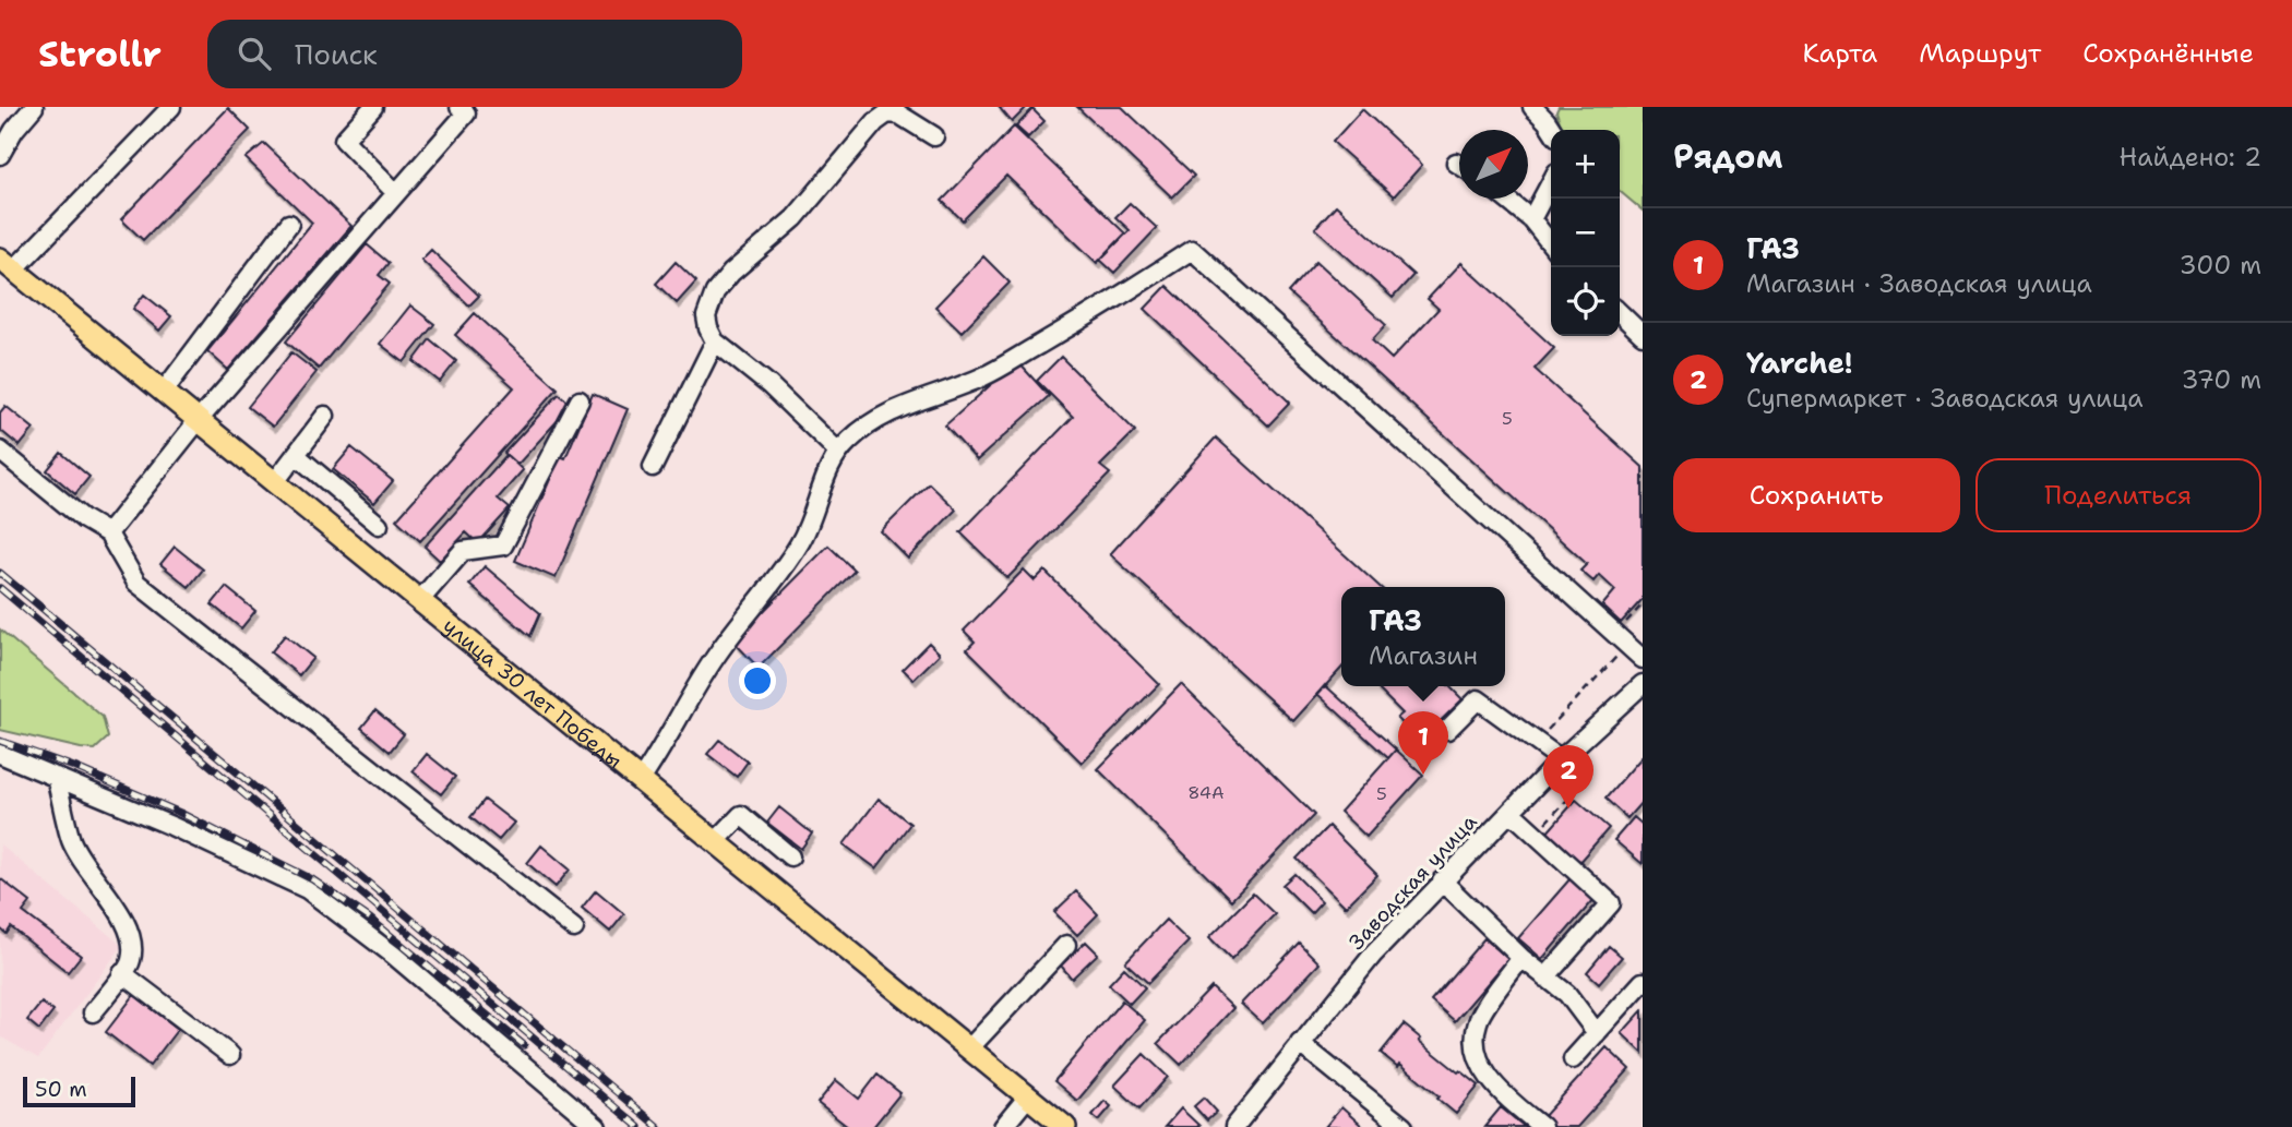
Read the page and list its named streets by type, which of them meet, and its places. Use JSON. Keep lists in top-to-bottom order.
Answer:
{
  "streets": {
    "main road": ["улица 30 лет Победы"],
    "street": ["Заводская улица"]
  },
  "house_numbers": ["5", "84А", "5"],
  "scale_bar": "50 m",
  "north": "top right",
  "page": {
    "header": "Strollr",
    "search": "Поиск",
    "nav": ["Карта", "Маршрут", "Сохранённые"],
    "heading": ["Рядом", "Найдено: 2"],
    "map_buttons": ["+", "−"],
    "list": [
      {
        "mark": "1",
        "name": "ГАЗ",
        "note": "Магазин · Заводская улица",
        "value": "300 m"
      },
      {
        "mark": "2",
        "name": "Yarche!",
        "note": "Супермаркет · Заводская улица",
        "value": "370 m"
      }
    ],
    "buttons": ["Сохранить", "Поделиться"],
    "popup": ["ГАЗ", "Магазин"],
    "pins": ["1", "2"],
    "scale": "50 m"
  }
}
